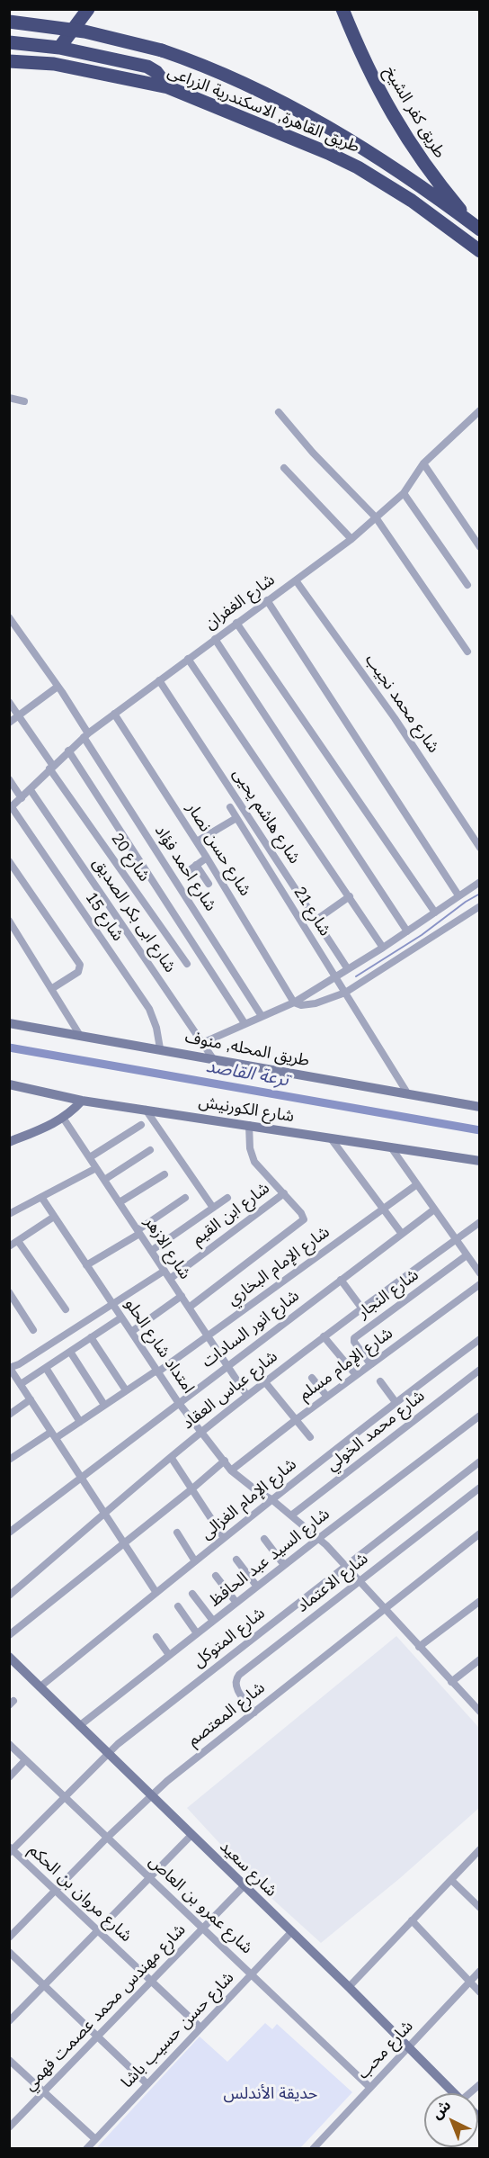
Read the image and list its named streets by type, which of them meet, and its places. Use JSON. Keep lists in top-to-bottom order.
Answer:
{
  "streets": {
    "highway": ["طريق القاهرة, الاسكندرية الزراعى", "طريق كفر الشيخ"],
    "main road": ["طريق المحله, منوف", "شارع الكورنيش", "شارع سعيد"],
    "street": [
      "شارع الغفران",
      "شارع محمد نجيب",
      "شارع هاشم يحيى",
      "شارع حسن نصار",
      "شارع 20",
      "شارع احمد فؤاد",
      "شارع 21",
      "شارع ابى بكر الصديق",
      "شارع 15",
      "شارع ابن القيم",
      "شارع الازهر",
      "شارع الإمام البخاري",
      "شارع النجار",
      "شارع انور السادات",
      "امتداد شارع الحلو",
      "شارع الإمام مسلم",
      "شارع عباس العقاد",
      "شارع محمد الخولي",
      "شارع الإمام الغزالى",
      "شارع السيد عبد الحافظ",
      "شارع الاعتماد",
      "شارع المتوكل",
      "شارع المعتصم",
      "شارع مروان بن الحكم",
      "شارع عمرو بن العاص",
      "شارع مهندس محمد عصمت فهمي",
      "شارع حسن حسيب باشا",
      "شارع محب"
    ]
  },
  "crossings": [
    ["طريق القاهرة, الاسكندرية الزراعى", "طريق كفر الشيخ"],
    ["شارع الغفران", "شارع محمد نجيب"],
    ["شارع الغفران", "شارع هاشم يحيى"],
    ["شارع الغفران", "شارع حسن نصار"],
    ["شارع الغفران", "شارع 20"],
    ["شارع الغفران", "شارع احمد فؤاد"],
    ["شارع الغفران", "شارع ابى بكر الصديق"],
    ["شارع الغفران", "شارع 15"],
    ["شارع 21", "طريق المحله, منوف"],
    ["شارع ابى بكر الصديق", "طريق المحله, منوف"],
    ["شارع 15", "طريق المحله, منوف"],
    ["شارع ابن القيم", "شارع الازهر"],
    ["شارع الازهر", "شارع الإمام البخاري"],
    ["شارع الازهر", "شارع انور السادات"],
    ["شارع الازهر", "شارع عباس العقاد"],
    ["شارع الإمام البخاري", "امتداد شارع الحلو"],
    ["شارع النجار", "شارع الإمام مسلم"],
    ["شارع انور السادات", "امتداد شارع الحلو"],
    ["امتداد شارع الحلو", "شارع الإمام مسلم"],
    ["امتداد شارع الحلو", "شارع عباس العقاد"],
    ["امتداد شارع الحلو", "شارع محمد الخولي"],
    ["امتداد شارع الحلو", "شارع الإمام الغزالى"],
    ["امتداد شارع الحلو", "شارع السيد عبد الحافظ"],
    ["امتداد شارع الحلو", "شارع الاعتماد"],
    ["امتداد شارع الحلو", "شارع المتوكل"],
    ["امتداد شارع الحلو", "شارع المعتصم"],
    ["شارع الإمام الغزالى", "شارع سعيد"],
    ["شارع السيد عبد الحافظ", "شارع سعيد"],
    ["شارع الاعتماد", "شارع المعتصم"],
    ["شارع المتوكل", "شارع سعيد"],
    ["شارع المتوكل", "شارع مروان بن الحكم"],
    ["شارع المتوكل", "شارع عمرو بن العاص"],
    ["شارع المعتصم", "شارع سعيد"],
    ["شارع المعتصم", "شارع مروان بن الحكم"],
    ["شارع المعتصم", "شارع عمرو بن العاص"],
    ["شارع سعيد", "شارع مهندس محمد عصمت فهمي"],
    ["شارع سعيد", "شارع حسن حسيب باشا"],
    ["شارع سعيد", "شارع محب"],
    ["شارع مروان بن الحكم", "شارع مهندس محمد عصمت فهمي"],
    ["شارع مروان بن الحكم", "شارع حسن حسيب باشا"],
    ["شارع عمرو بن العاص", "شارع مهندس محمد عصمت فهمي"],
    ["شارع عمرو بن العاص", "شارع حسن حسيب باشا"],
    ["شارع عمرو بن العاص", "شارع محب"]
  ],
  "water": ["ترعة القاصد"],
  "parks": ["حديقة الأندلس"],
  "north": "top left"
}
